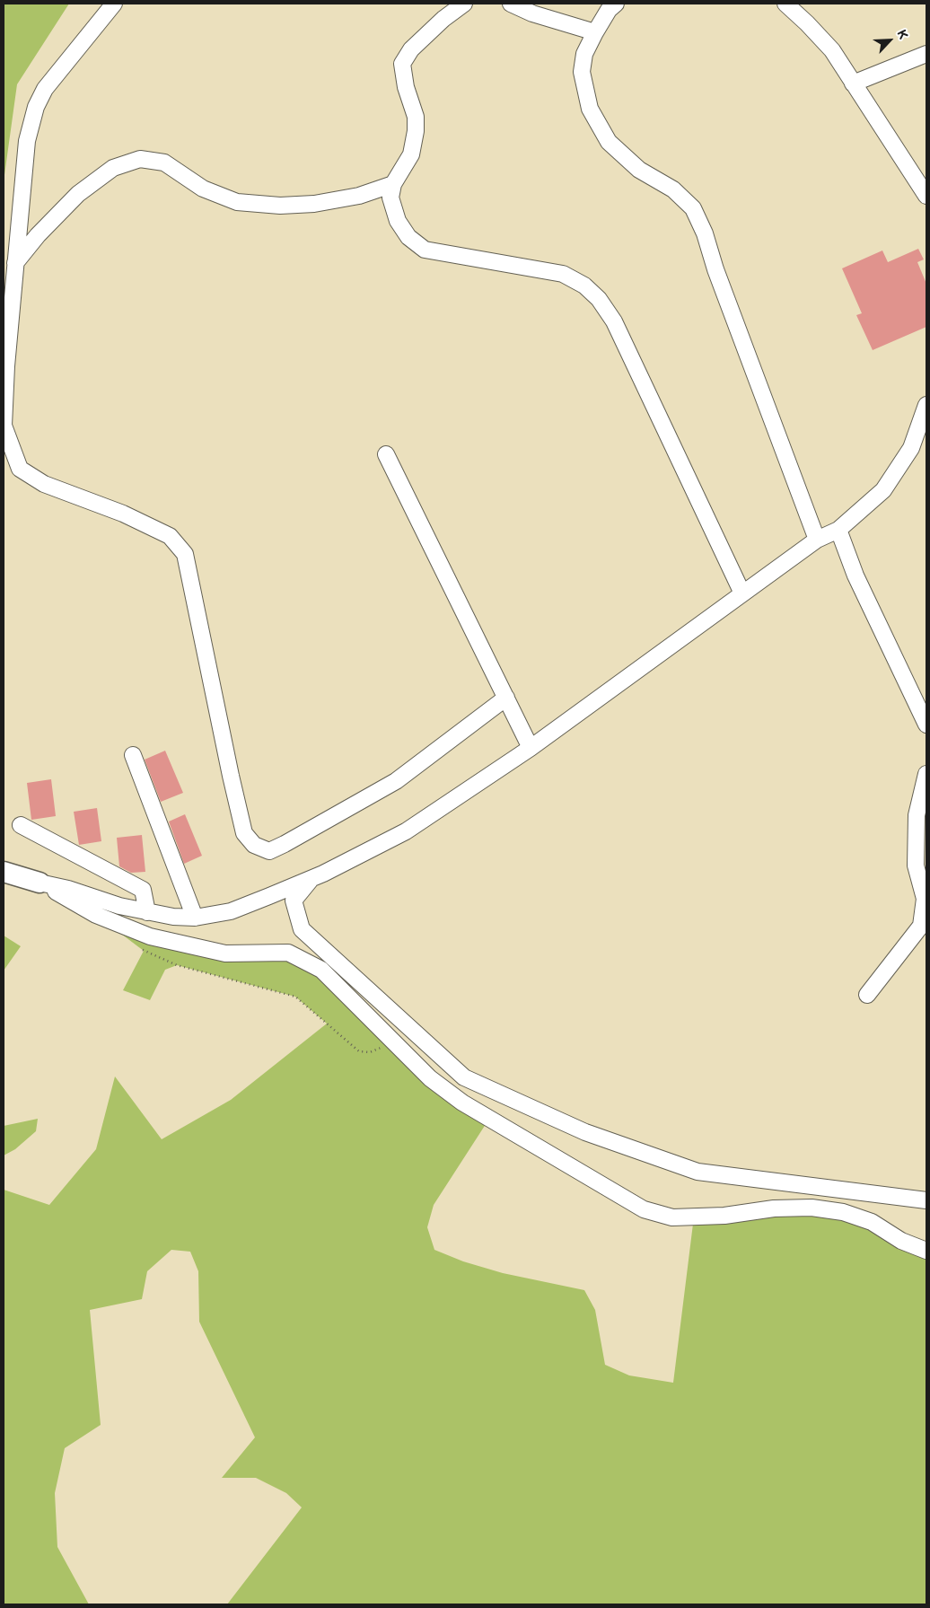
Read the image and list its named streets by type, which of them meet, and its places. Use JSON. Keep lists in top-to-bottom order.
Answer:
{
  "north": "top right"
}
